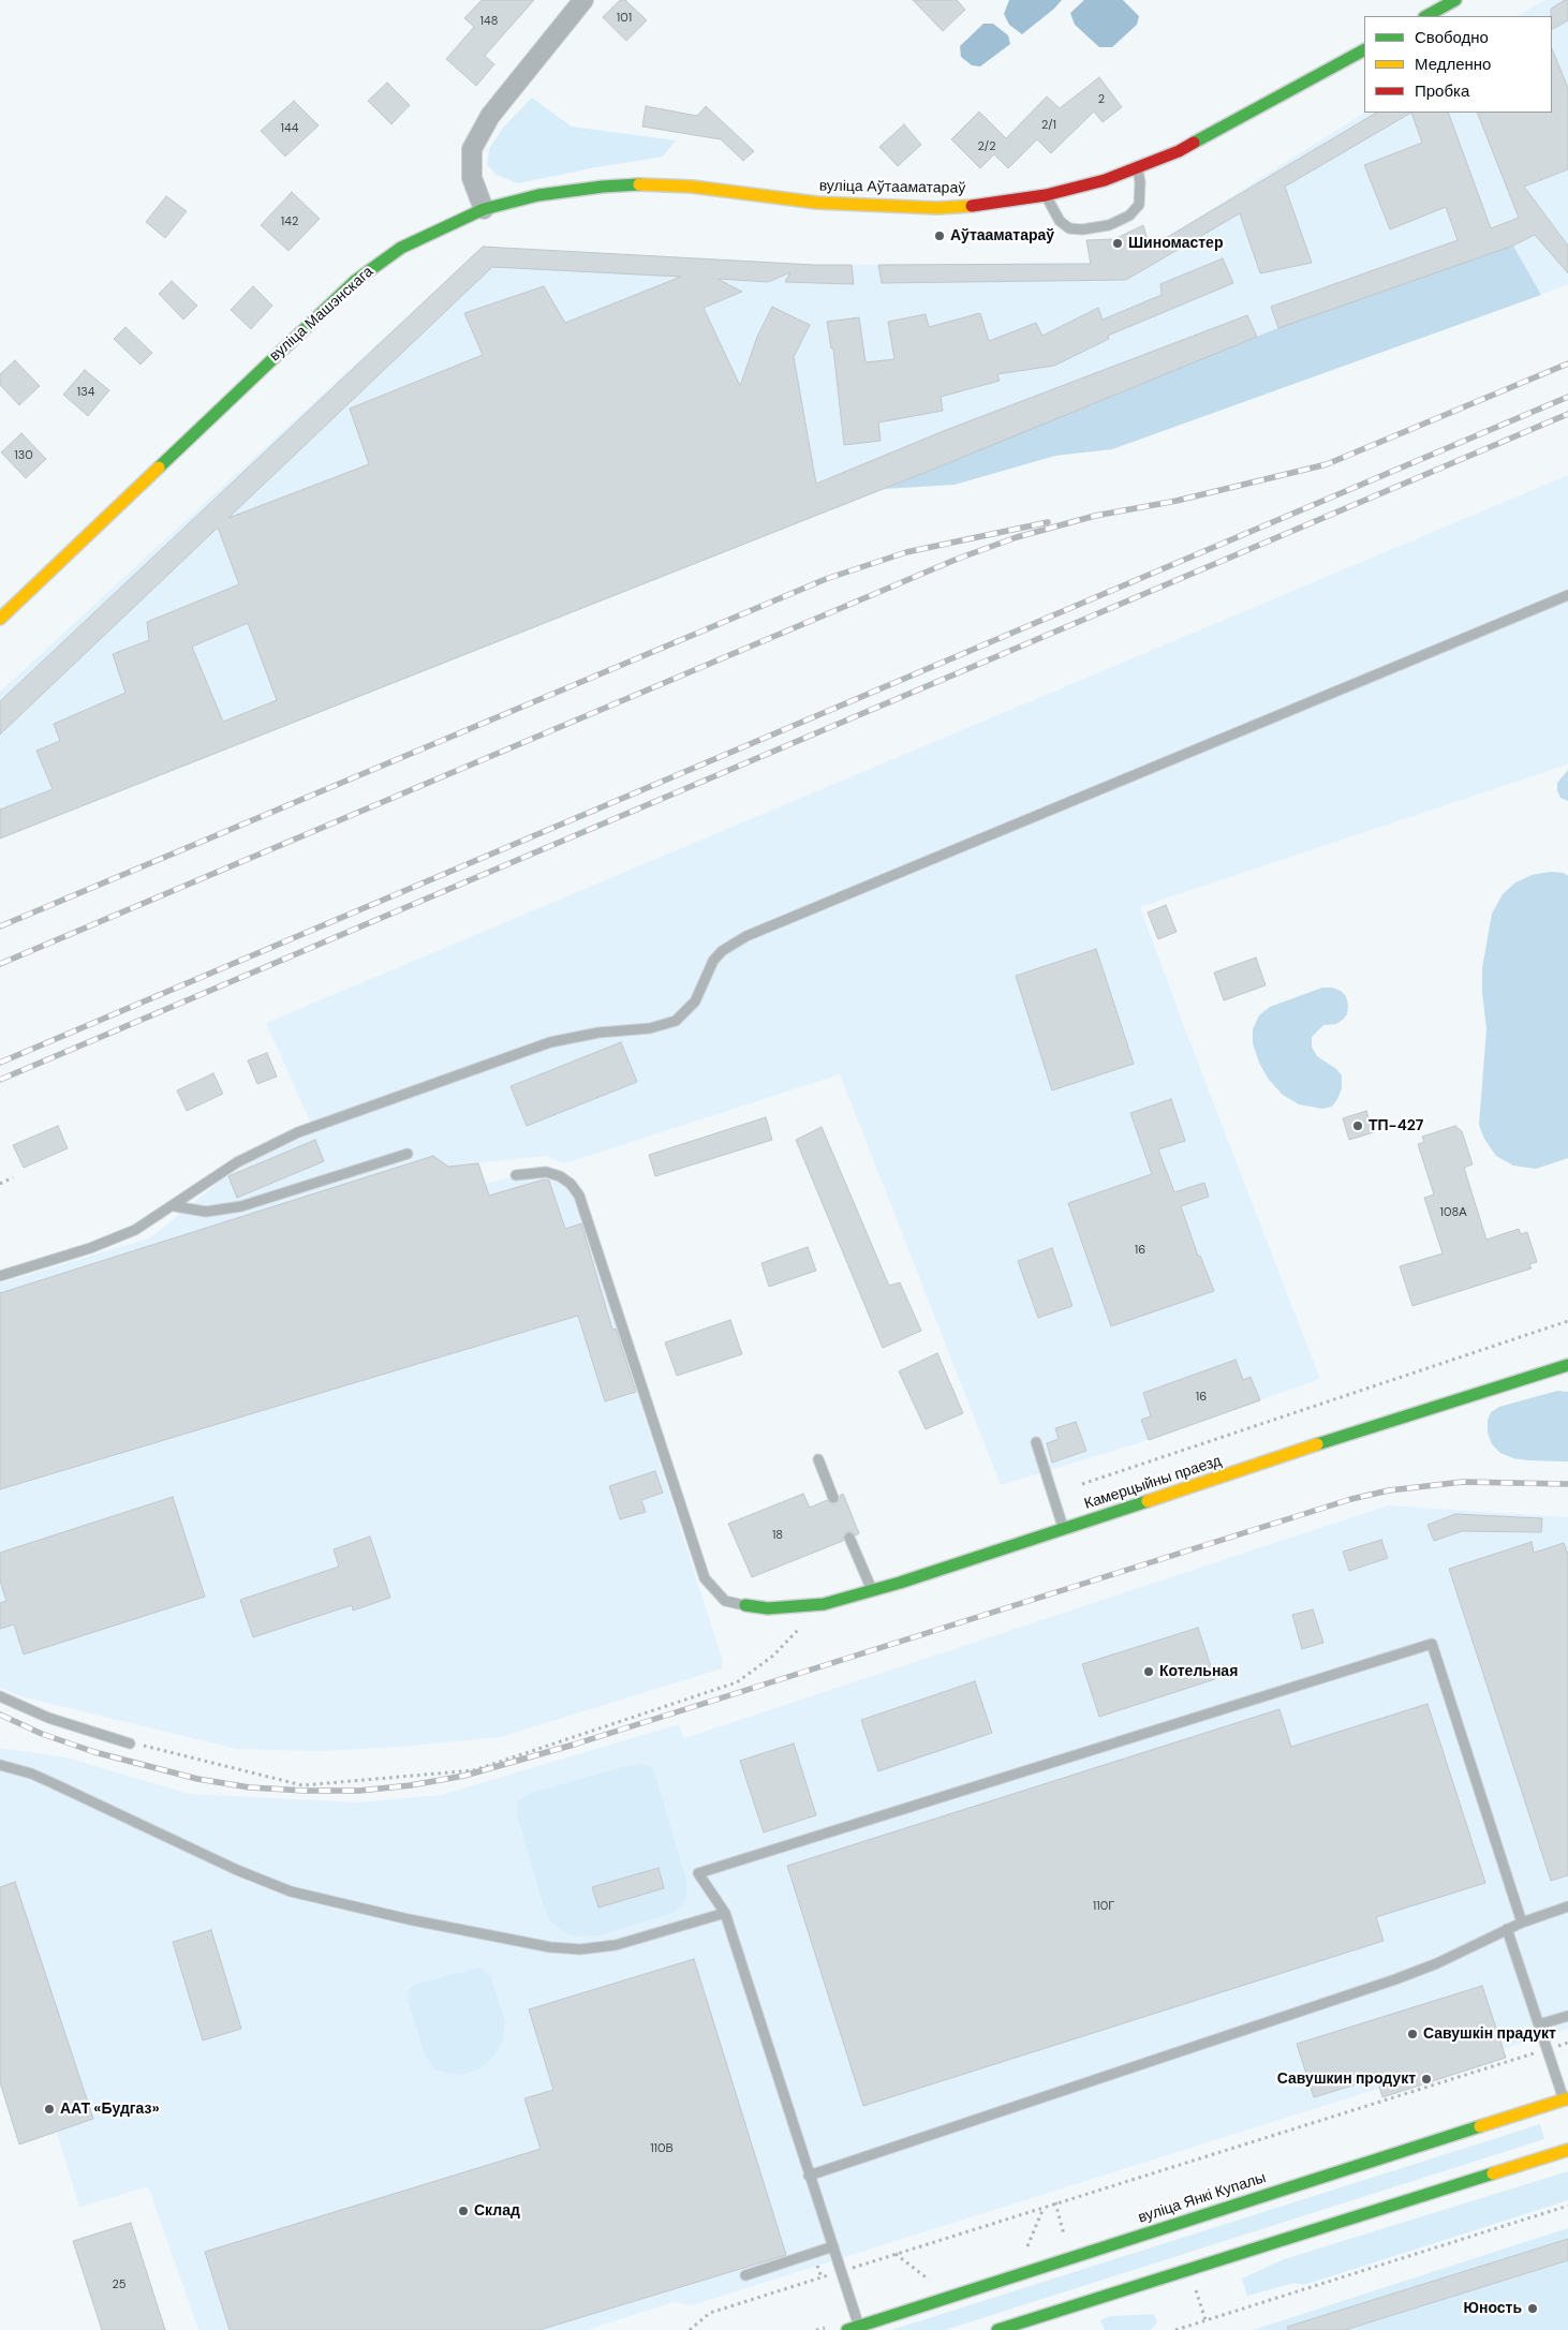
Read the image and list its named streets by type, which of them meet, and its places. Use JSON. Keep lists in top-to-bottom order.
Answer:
{
  "streets": {
    "main road": [
      "вуліца Аўтааматараў",
      "вуліца Машэнскага",
      "Камерцыйны праезд",
      "вуліца Янкі Купалы"
    ]
  },
  "crossings": [
    ["вуліца Аўтааматараў", "вуліца Машэнскага"]
  ],
  "places": [
    "Аўтааматараў",
    "Шиномастер",
    "ТП-427",
    "Котельная",
    "Савушкін прадукт",
    "Савушкин продукт",
    "ААТ «Будгаз»",
    "Склад",
    "Юность"
  ],
  "house_numbers": [
    "101",
    "148",
    "2",
    "2/1",
    "144",
    "2/2",
    "142",
    "134",
    "130",
    "108А",
    "16",
    "16",
    "18",
    "110Г",
    "110В",
    "25"
  ],
  "legend": ["Свободно", "Медленно", "Пробка"]
}
